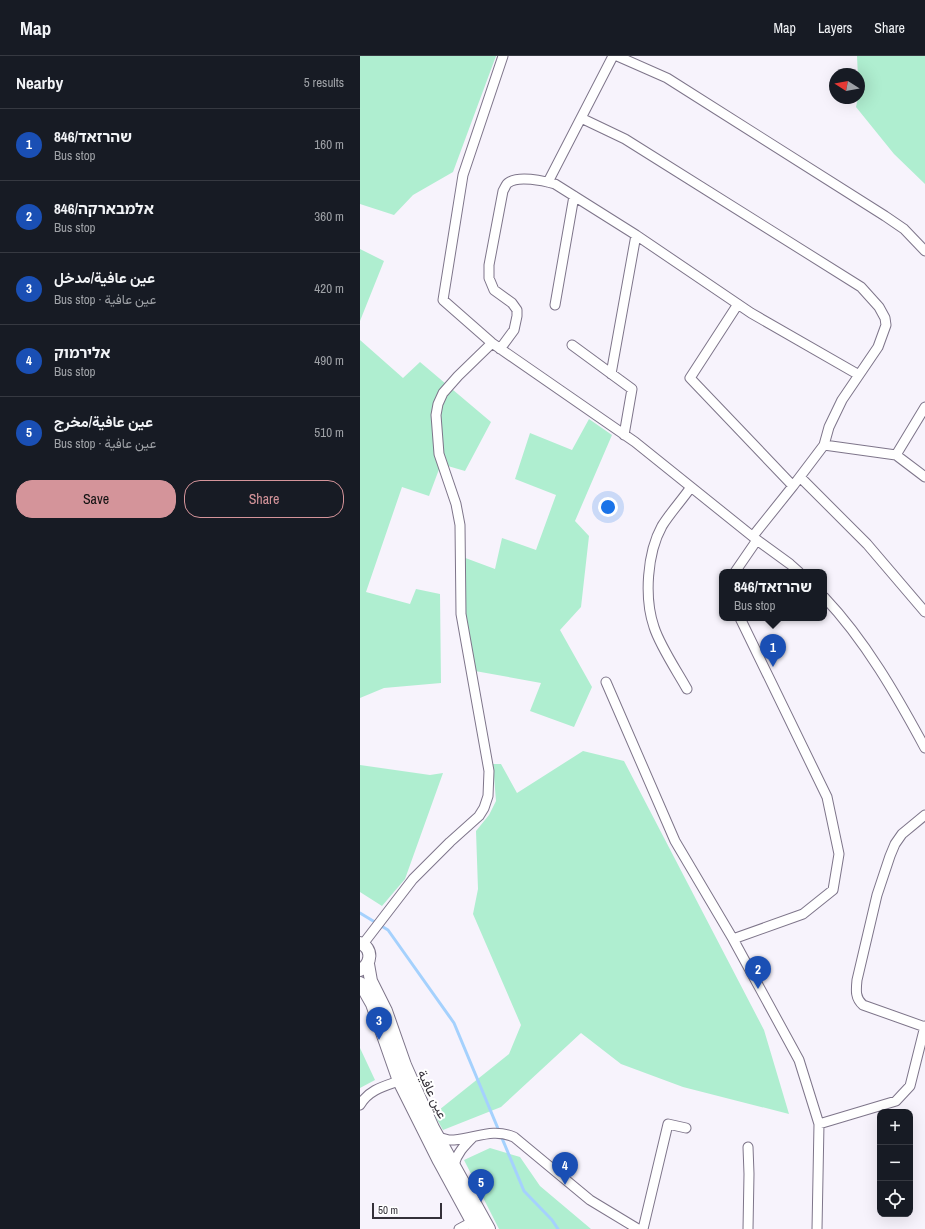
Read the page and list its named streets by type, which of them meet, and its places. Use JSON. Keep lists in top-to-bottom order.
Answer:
{
  "streets": {
    "main road": ["عين عافية"]
  },
  "scale_bar": "50 m",
  "north": "left",
  "page": {
    "header": "Map",
    "nav": ["Map", "Layers", "Share"],
    "heading": ["Nearby", "5 results"],
    "list": [
      {
        "mark": "1",
        "name": "846/שהרזאד",
        "note": "Bus stop",
        "value": "160 m"
      },
      {
        "mark": "2",
        "name": "אלמבארקה/846",
        "note": "Bus stop",
        "value": "360 m"
      },
      {
        "mark": "3",
        "name": "عين عافية/مدخل",
        "note": "Bus stop · عين عافية",
        "value": "420 m"
      },
      {
        "mark": "4",
        "name": "אלירמוק",
        "note": "Bus stop",
        "value": "490 m"
      },
      {
        "mark": "5",
        "name": "عين عافية/مخرج",
        "note": "Bus stop · عين عافية",
        "value": "510 m"
      }
    ],
    "buttons": ["Save", "Share"],
    "popup": ["846/שהרזאד", "Bus stop"],
    "pins": [
      "1",
      "2",
      "3",
      "4",
      "5"
    ],
    "map_buttons": ["+", "−"],
    "scale": "50 m"
  }
}
